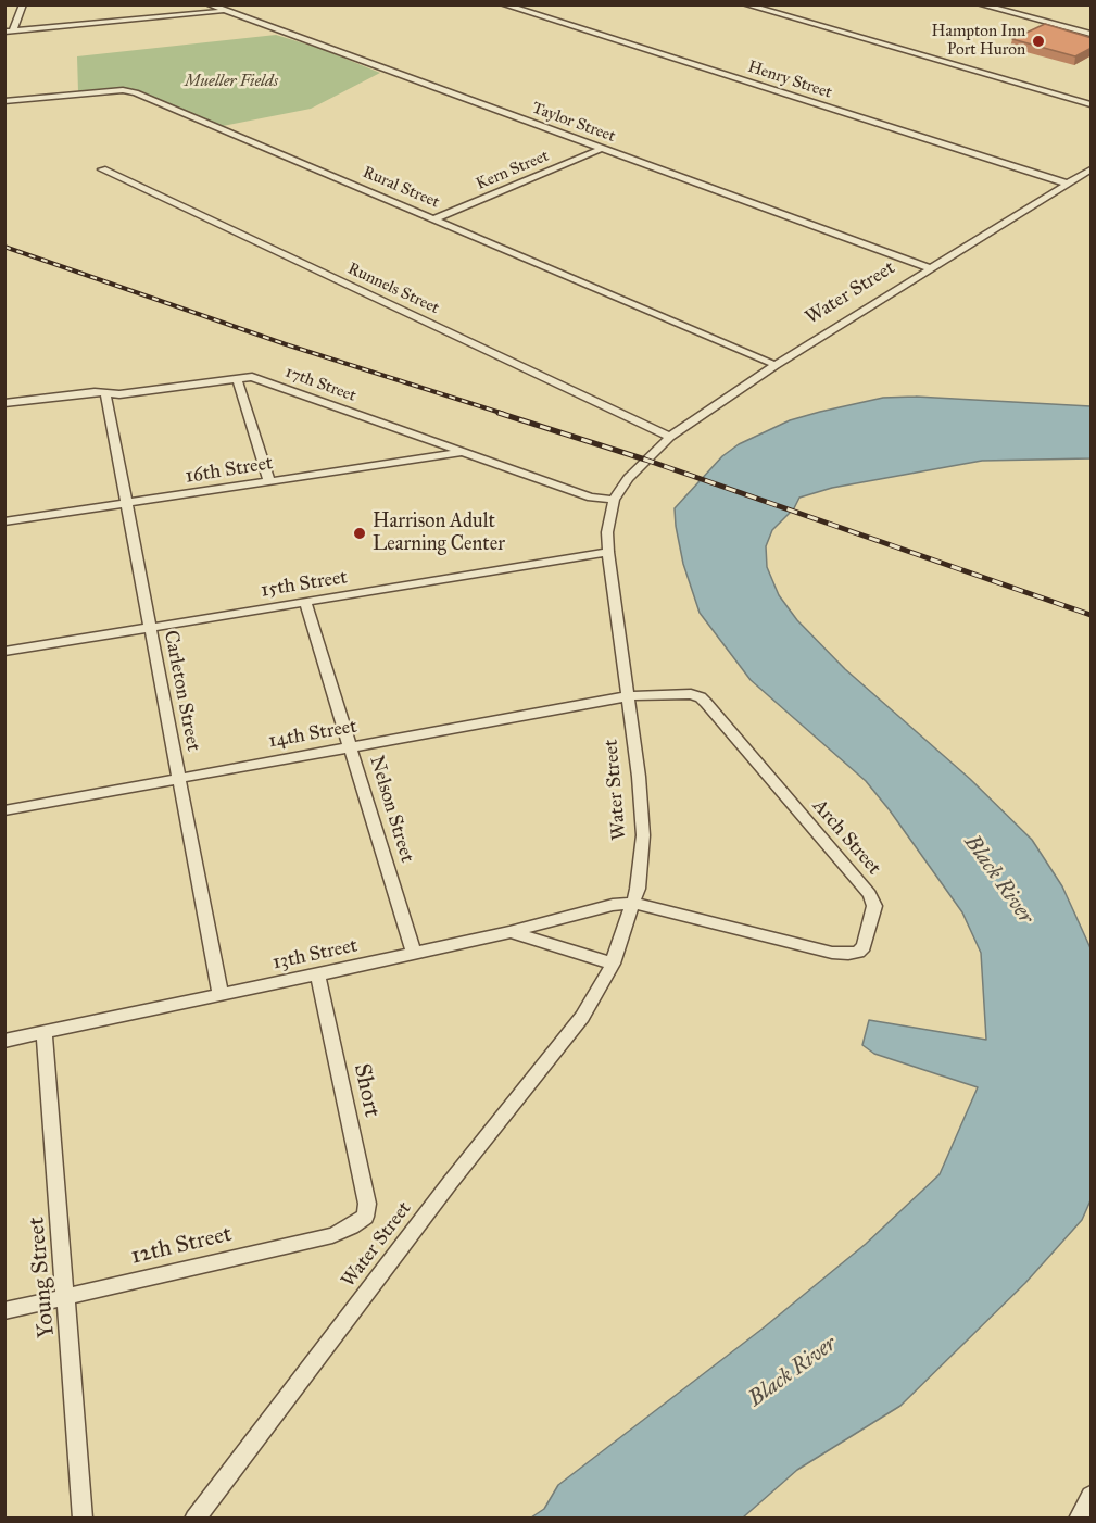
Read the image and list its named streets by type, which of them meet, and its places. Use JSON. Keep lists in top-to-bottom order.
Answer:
{
  "streets": {
    "street": [
      "Henry Street",
      "Taylor Street",
      "Kern Street",
      "Rural Street",
      "Runnels Street",
      "Water Street",
      "17th Street",
      "16th Street",
      "15th Street",
      "Carleton Street",
      "14th Street",
      "Nelson Street",
      "Arch Street",
      "13th Street",
      "Short",
      "12th Street",
      "Young Street"
    ]
  },
  "crossings": [
    ["Henry Street", "Water Street"],
    ["Taylor Street", "Kern Street"],
    ["Taylor Street", "Water Street"],
    ["Kern Street", "Rural Street"],
    ["Rural Street", "Water Street"],
    ["Runnels Street", "Water Street"],
    ["Water Street", "17th Street"],
    ["Water Street", "15th Street"],
    ["Water Street", "14th Street"],
    ["Water Street", "Arch Street"],
    ["Water Street", "13th Street"],
    ["17th Street", "16th Street"],
    ["17th Street", "Carleton Street"],
    ["16th Street", "Carleton Street"],
    ["15th Street", "Carleton Street"],
    ["15th Street", "Nelson Street"],
    ["Carleton Street", "14th Street"],
    ["Carleton Street", "13th Street"],
    ["14th Street", "Nelson Street"],
    ["14th Street", "Arch Street"],
    ["Nelson Street", "13th Street"],
    ["Arch Street", "13th Street"],
    ["13th Street", "Short"],
    ["13th Street", "Young Street"],
    ["Short", "12th Street"],
    ["12th Street", "Young Street"]
  ],
  "water": ["Black River"],
  "parks": ["Mueller Fields"],
  "places": ["Hampton Inn Port Huron", "Harrison Adult Learning Center"]
}
